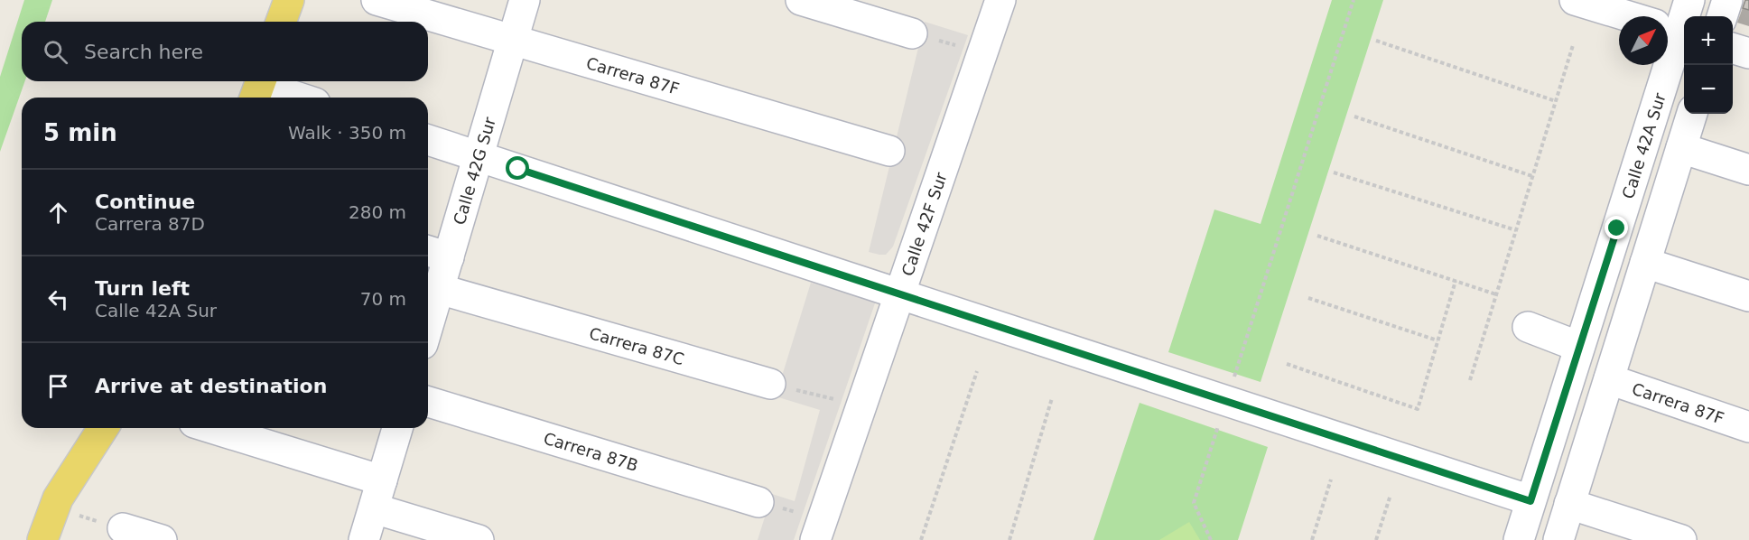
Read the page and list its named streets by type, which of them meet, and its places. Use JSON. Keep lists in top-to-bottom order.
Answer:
{
  "streets": {
    "street": [
      "Carrera 87F",
      "Calle 42A Sur",
      "Calle 42G Sur",
      "Calle 42F Sur",
      "Carrera 87C",
      "Carrera 87B"
    ]
  },
  "crossings": [
    ["Carrera 87F", "Calle 42G Sur"],
    ["Calle 42G Sur", "Carrera 87C"]
  ],
  "north": "top right",
  "page": {
    "map_buttons": ["+", "−"],
    "search": "Search here",
    "heading": ["5 min", "Walk · 350 m"],
    "list": [
      ["Continue", "Carrera 87D", "280 m"],
      ["Turn left", "Calle 42A Sur", "70 m"],
      "Arrive at destination"
    ]
  }
}
